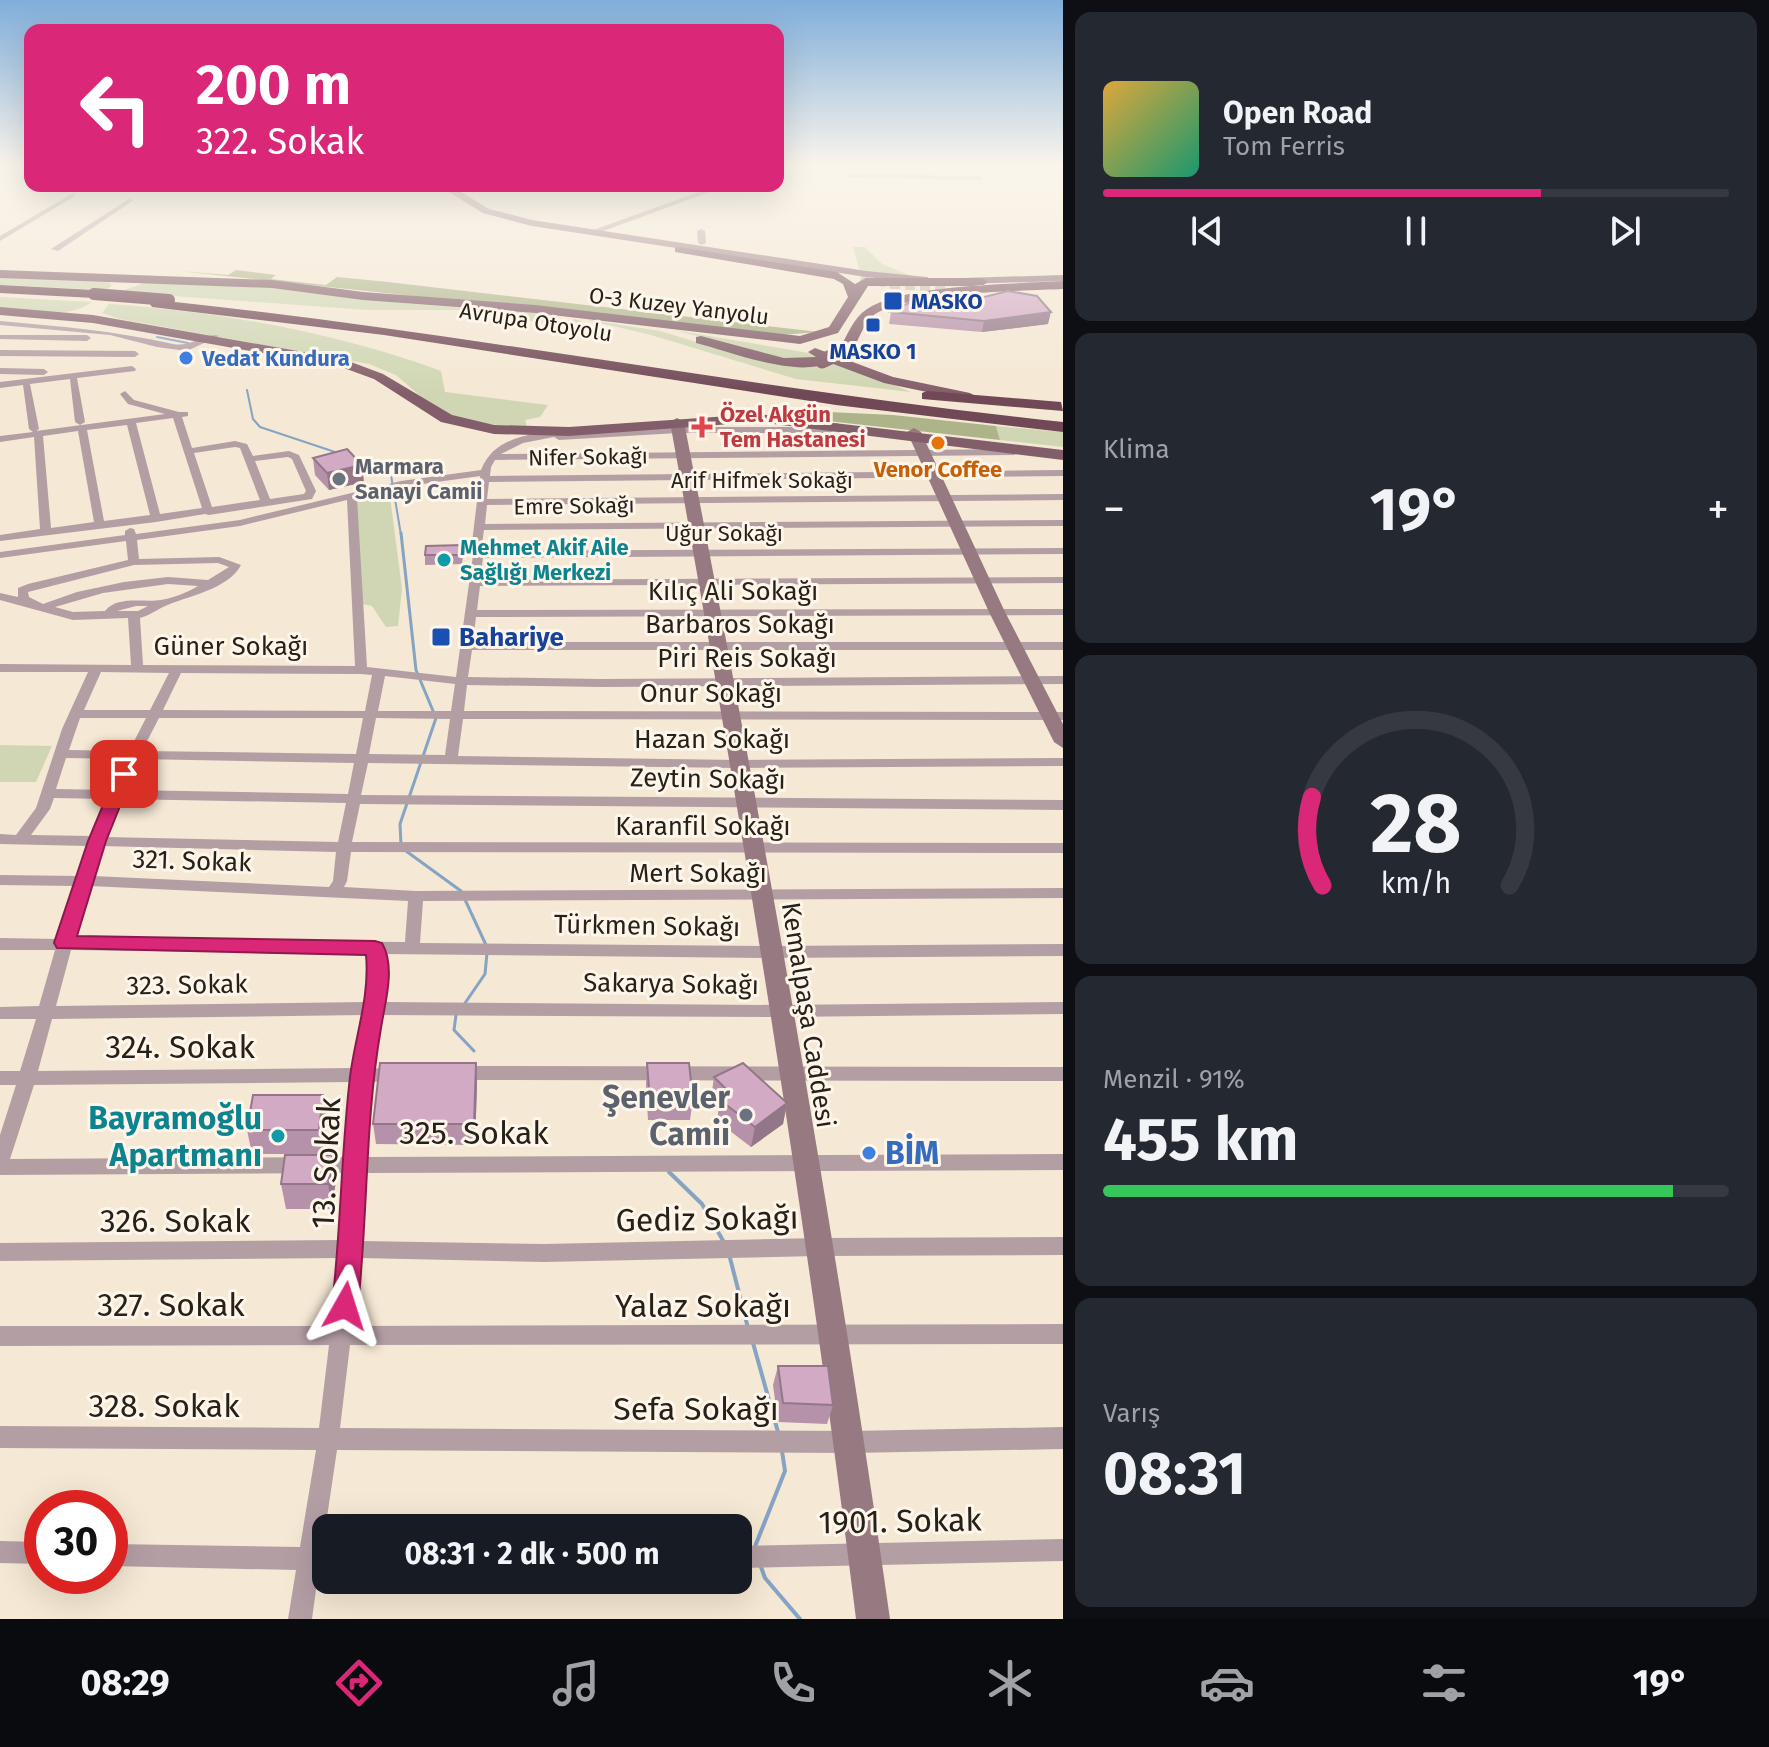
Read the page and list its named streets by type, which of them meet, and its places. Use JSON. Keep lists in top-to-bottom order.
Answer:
{
  "streets": {
    "highway": ["Avrupa Otoyolu"],
    "main road": ["O-3 Kuzey Yanyolu", "Kemalpaşa Caddesi"],
    "street": [
      "Nifer Sokağı",
      "Arif Hifmek Sokağı",
      "Emre Sokağı",
      "Uğur Sokağı",
      "Kılıç Ali Sokağı",
      "Barbaros Sokağı",
      "Güner Sokağı",
      "Piri Reis Sokağı",
      "Onur Sokağı",
      "Hazan Sokağı",
      "Zeytin Sokağı",
      "Karanfil Sokağı",
      "321. Sokak",
      "Mert Sokağı",
      "Türkmen Sokağı",
      "Sakarya Sokağı",
      "323. Sokak",
      "324. Sokak",
      "325. Sokak",
      "13. Sokak",
      "Gediz Sokağı",
      "326. Sokak",
      "327. Sokak",
      "Yalaz Sokağı",
      "328. Sokak",
      "Sefa Sokağı",
      "1901. Sokak"
    ]
  },
  "crossings": [
    ["Nifer Sokağı", "Kemalpaşa Caddesi"],
    ["Arif Hifmek Sokağı", "Kemalpaşa Caddesi"],
    ["Emre Sokağı", "Kemalpaşa Caddesi"],
    ["Uğur Sokağı", "Kemalpaşa Caddesi"],
    ["Kılıç Ali Sokağı", "Kemalpaşa Caddesi"],
    ["Barbaros Sokağı", "Kemalpaşa Caddesi"],
    ["Güner Sokağı", "Piri Reis Sokağı"],
    ["Piri Reis Sokağı", "Kemalpaşa Caddesi"],
    ["Onur Sokağı", "Kemalpaşa Caddesi"],
    ["Hazan Sokağı", "Kemalpaşa Caddesi"],
    ["Zeytin Sokağı", "Kemalpaşa Caddesi"],
    ["Karanfil Sokağı", "Kemalpaşa Caddesi"],
    ["321. Sokak", "Mert Sokağı"],
    ["Mert Sokağı", "Kemalpaşa Caddesi"],
    ["Türkmen Sokağı", "Kemalpaşa Caddesi"],
    ["Türkmen Sokağı", "13. Sokak"],
    ["Sakarya Sokağı", "323. Sokak"],
    ["Sakarya Sokağı", "Kemalpaşa Caddesi"],
    ["Sakarya Sokağı", "13. Sokak"],
    ["323. Sokak", "13. Sokak"],
    ["Kemalpaşa Caddesi", "324. Sokak"],
    ["Kemalpaşa Caddesi", "325. Sokak"],
    ["Kemalpaşa Caddesi", "Gediz Sokağı"],
    ["Kemalpaşa Caddesi", "Yalaz Sokağı"],
    ["Kemalpaşa Caddesi", "Sefa Sokağı"],
    ["Kemalpaşa Caddesi", "1901. Sokak"],
    ["324. Sokak", "13. Sokak"],
    ["325. Sokak", "13. Sokak"],
    ["13. Sokak", "Gediz Sokağı"],
    ["13. Sokak", "326. Sokak"],
    ["13. Sokak", "327. Sokak"],
    ["13. Sokak", "Yalaz Sokağı"],
    ["13. Sokak", "328. Sokak"],
    ["13. Sokak", "Sefa Sokağı"],
    ["Gediz Sokağı", "326. Sokak"],
    ["327. Sokak", "Yalaz Sokağı"],
    ["328. Sokak", "Sefa Sokağı"]
  ],
  "places": {
    "transit": ["MASKO", "MASKO 1", "Bahariye"],
    "other": [
      "Vedat Kundura",
      "Venor Coffee",
      "Marmara Sanayi Camii",
      "Mehmet Akif Aile Sağlığı Merkezi",
      "Şenevler Camii",
      "Bayramoğlu Apartmanı",
      "BİM"
    ],
    "health": ["Özel Akgün Tem Hastanesi"]
  },
  "page": {
    "turn": ["200 m", "322. Sokak"],
    "song": ["Open Road", "Tom Ferris"],
    "tile": [
      "Klima",
      ["Menzil · 91%", "455 km"],
      ["Varış", "08:31"]
    ],
    "heat": ["−", "19°", "+"],
    "limit": "30",
    "trip": "08:31 · 2 dk · 500 m",
    "tabs": ["08:29", "19°"],
    "gauge": ["28", "km/h"]
  }
}
